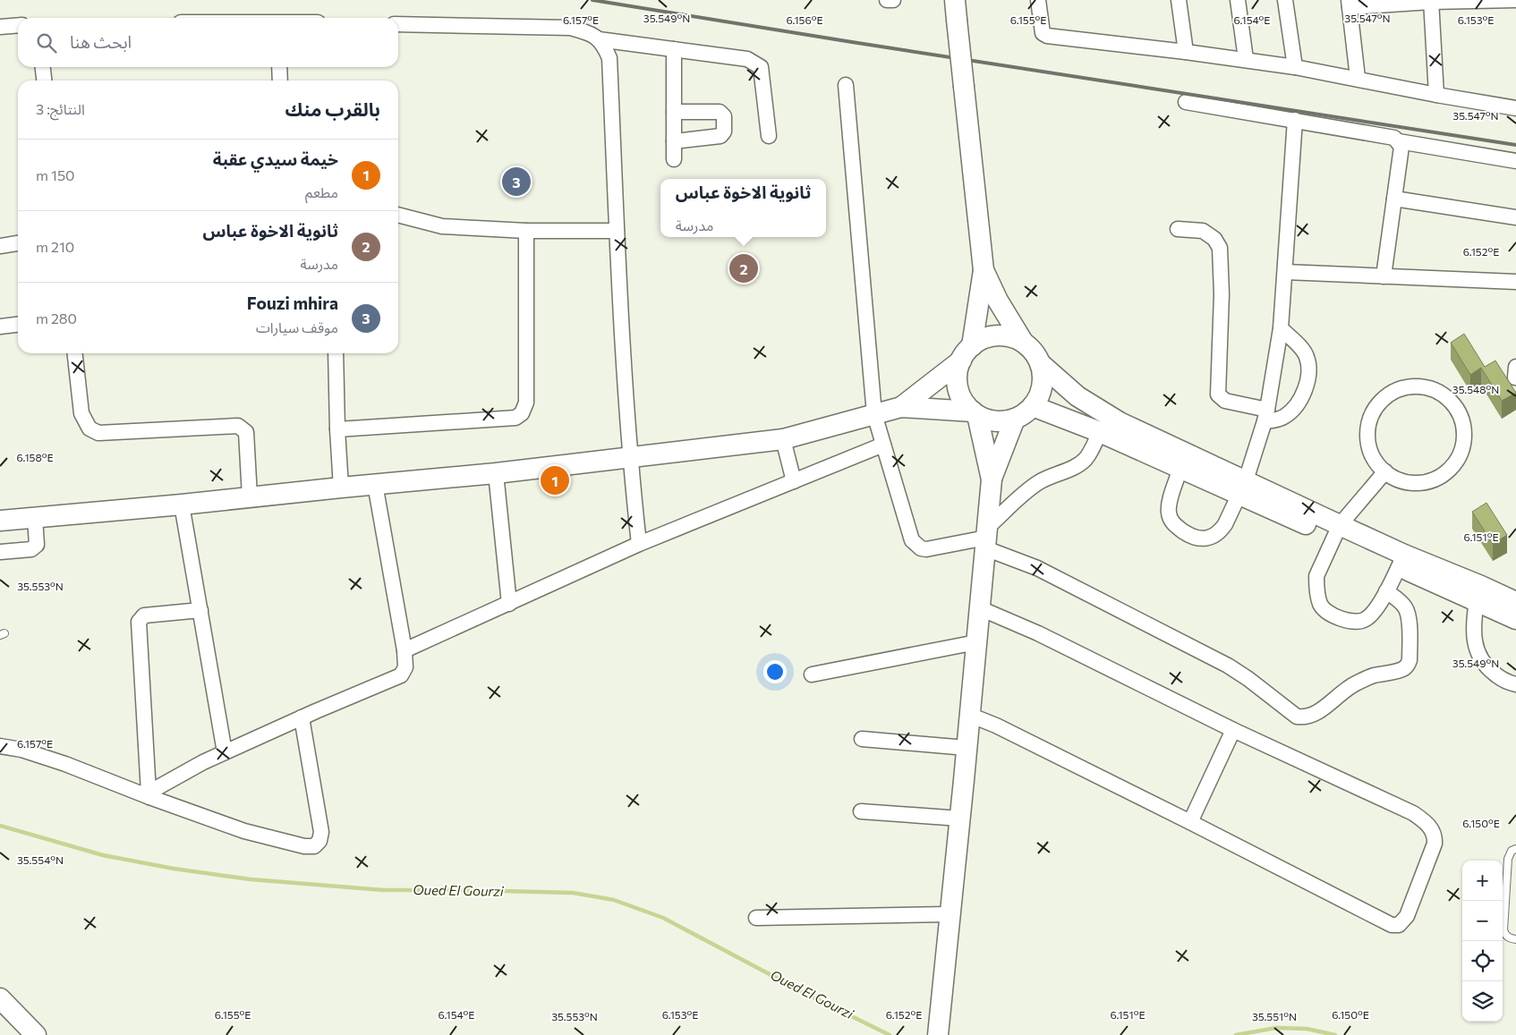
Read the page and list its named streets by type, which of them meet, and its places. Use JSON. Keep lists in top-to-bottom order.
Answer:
{
  "water": ["Oued El Gourzi"],
  "page": {
    "search": "ابحث هنا",
    "heading": ["بالقرب منك", "النتائج: 3"],
    "list": [
      {
        "mark": "1",
        "name": "خيمة سيدي عقبة",
        "note": "مطعم",
        "value": "150 m"
      },
      {
        "mark": "2",
        "name": "ثانوية الاخوة عباس",
        "note": "مدرسة",
        "value": "210 m"
      },
      {
        "mark": "3",
        "name": "Fouzi mhira",
        "note": "موقف سيارات",
        "value": "280 m"
      }
    ],
    "pins": ["3", "2", "1"],
    "popup": ["ثانوية الاخوة عباس", "مدرسة"],
    "map_buttons": ["+", "−"]
  },
  "coordinates": [
    "35.549°N",
    "35.547°N",
    "6.157°E",
    "6.156°E",
    "6.155°E",
    "6.154°E",
    "6.153°E",
    "6.152°E",
    "35.548°N",
    "6.158°E",
    "6.151°E",
    "35.553°N",
    "6.150°E",
    "35.554°N",
    "35.551°N"
  ]
}
